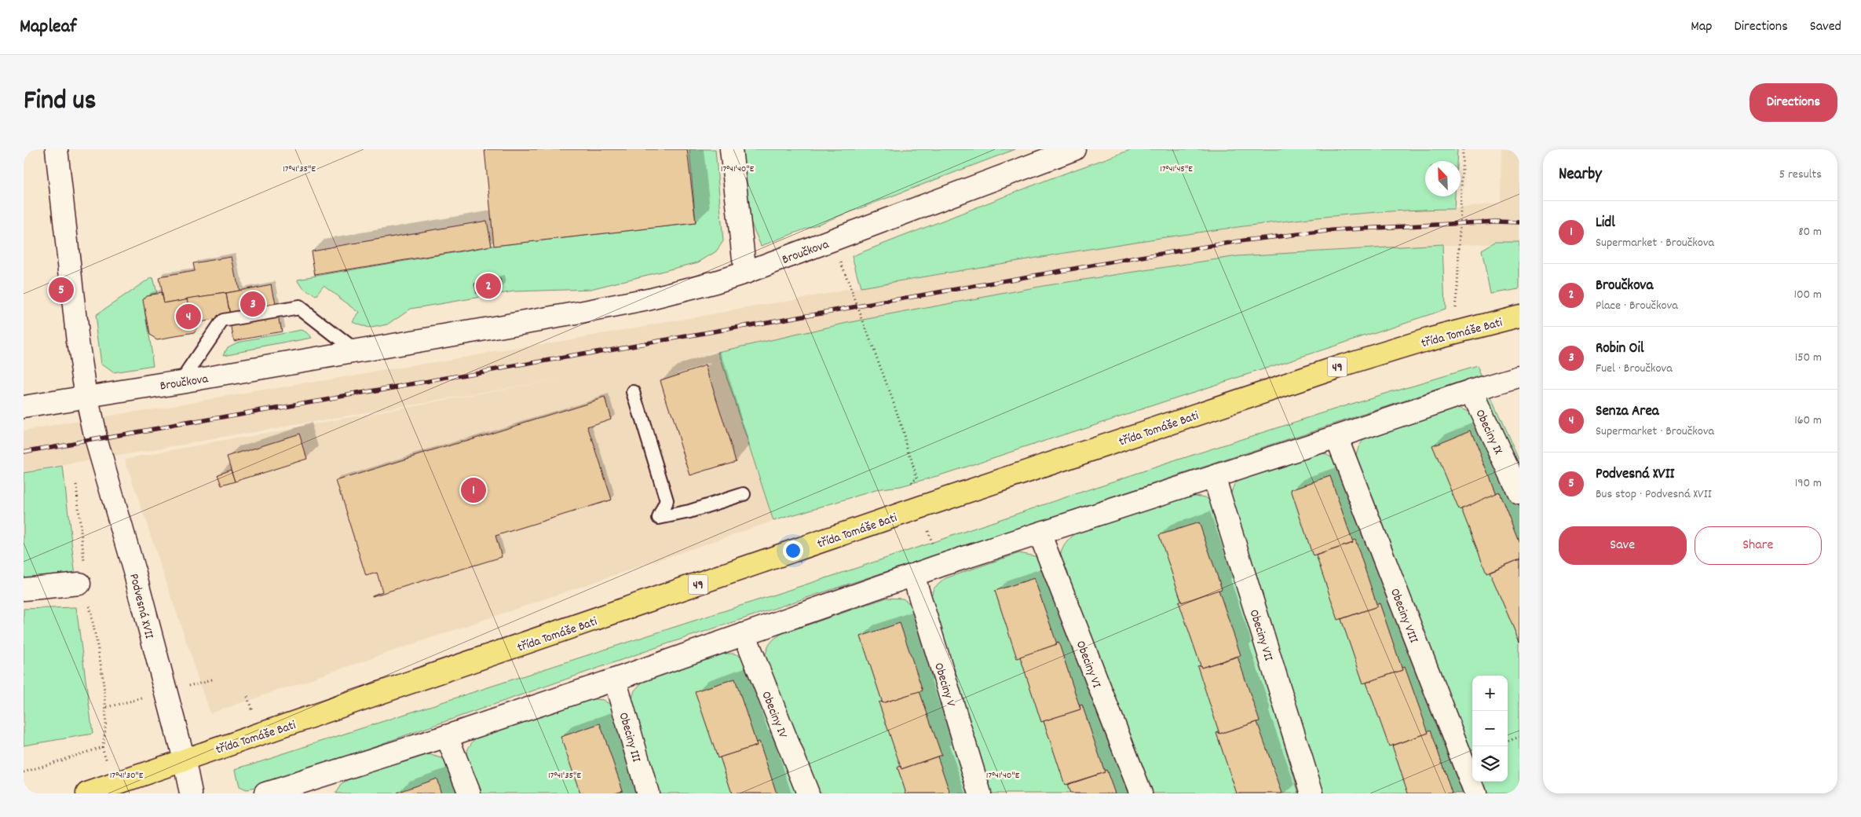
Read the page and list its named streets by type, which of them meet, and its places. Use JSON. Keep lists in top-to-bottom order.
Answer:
{
  "streets": {
    "main road": ["třída Tomáše Bati", "49"],
    "street": [
      "Broučkova",
      "Obeciny IX",
      "Podvesná XVII",
      "Obeciny VIII",
      "Obeciny VII",
      "Obeciny VI",
      "Obeciny V",
      "Obeciny IV",
      "Obeciny III"
    ]
  },
  "crossings": [
    ["Broučkova", "Podvesná XVII"],
    ["třída Tomáše Bati", "Podvesná XVII"]
  ],
  "north": "top left",
  "page": {
    "header": "Mapleaf",
    "nav": ["Map", "Directions", "Saved"],
    "title": "Find us",
    "buttons": [
      "Directions",
      ["Save", "Share"]
    ],
    "heading": ["Nearby", "5 results"],
    "list": [
      {
        "mark": "1",
        "name": "Lidl",
        "note": "Supermarket · Broučkova",
        "value": "80 m"
      },
      {
        "mark": "2",
        "name": "Broučkova",
        "note": "Place · Broučkova",
        "value": "100 m"
      },
      {
        "mark": "3",
        "name": "Robin Oil",
        "note": "Fuel · Broučkova",
        "value": "150 m"
      },
      {
        "mark": "4",
        "name": "Senza Area",
        "note": "Supermarket · Broučkova",
        "value": "160 m"
      },
      {
        "mark": "5",
        "name": "Podvesná XVII",
        "note": "Bus stop · Podvesná XVII",
        "value": "190 m"
      }
    ],
    "pins": [
      "2",
      "5",
      "3",
      "4",
      "1"
    ],
    "map_buttons": ["+", "−"]
  },
  "coordinates": [
    "17°41'35\"E",
    "17°41'40\"E",
    "17°41'45\"E",
    "17°41'30\"E"
  ]
}
